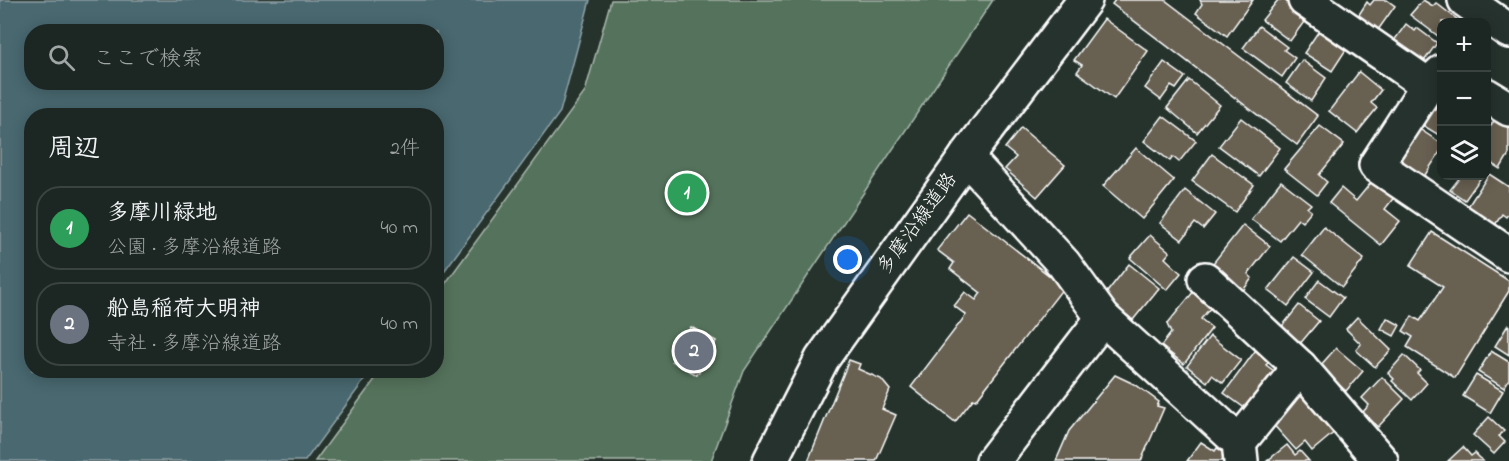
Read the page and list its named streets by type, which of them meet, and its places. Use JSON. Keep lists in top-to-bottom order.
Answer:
{
  "streets": {
    "street": ["多摩沿線道路"]
  },
  "page": {
    "map_buttons": ["+", "−"],
    "search": "ここで検索",
    "heading": ["周辺", "2件"],
    "pins": ["1", "2"],
    "list": [
      {
        "mark": "1",
        "name": "多摩川緑地",
        "note": "公園 · 多摩沿線道路",
        "value": "40 m"
      },
      {
        "mark": "2",
        "name": "船島稲荷大明神",
        "note": "寺社 · 多摩沿線道路",
        "value": "40 m"
      }
    ]
  }
}
